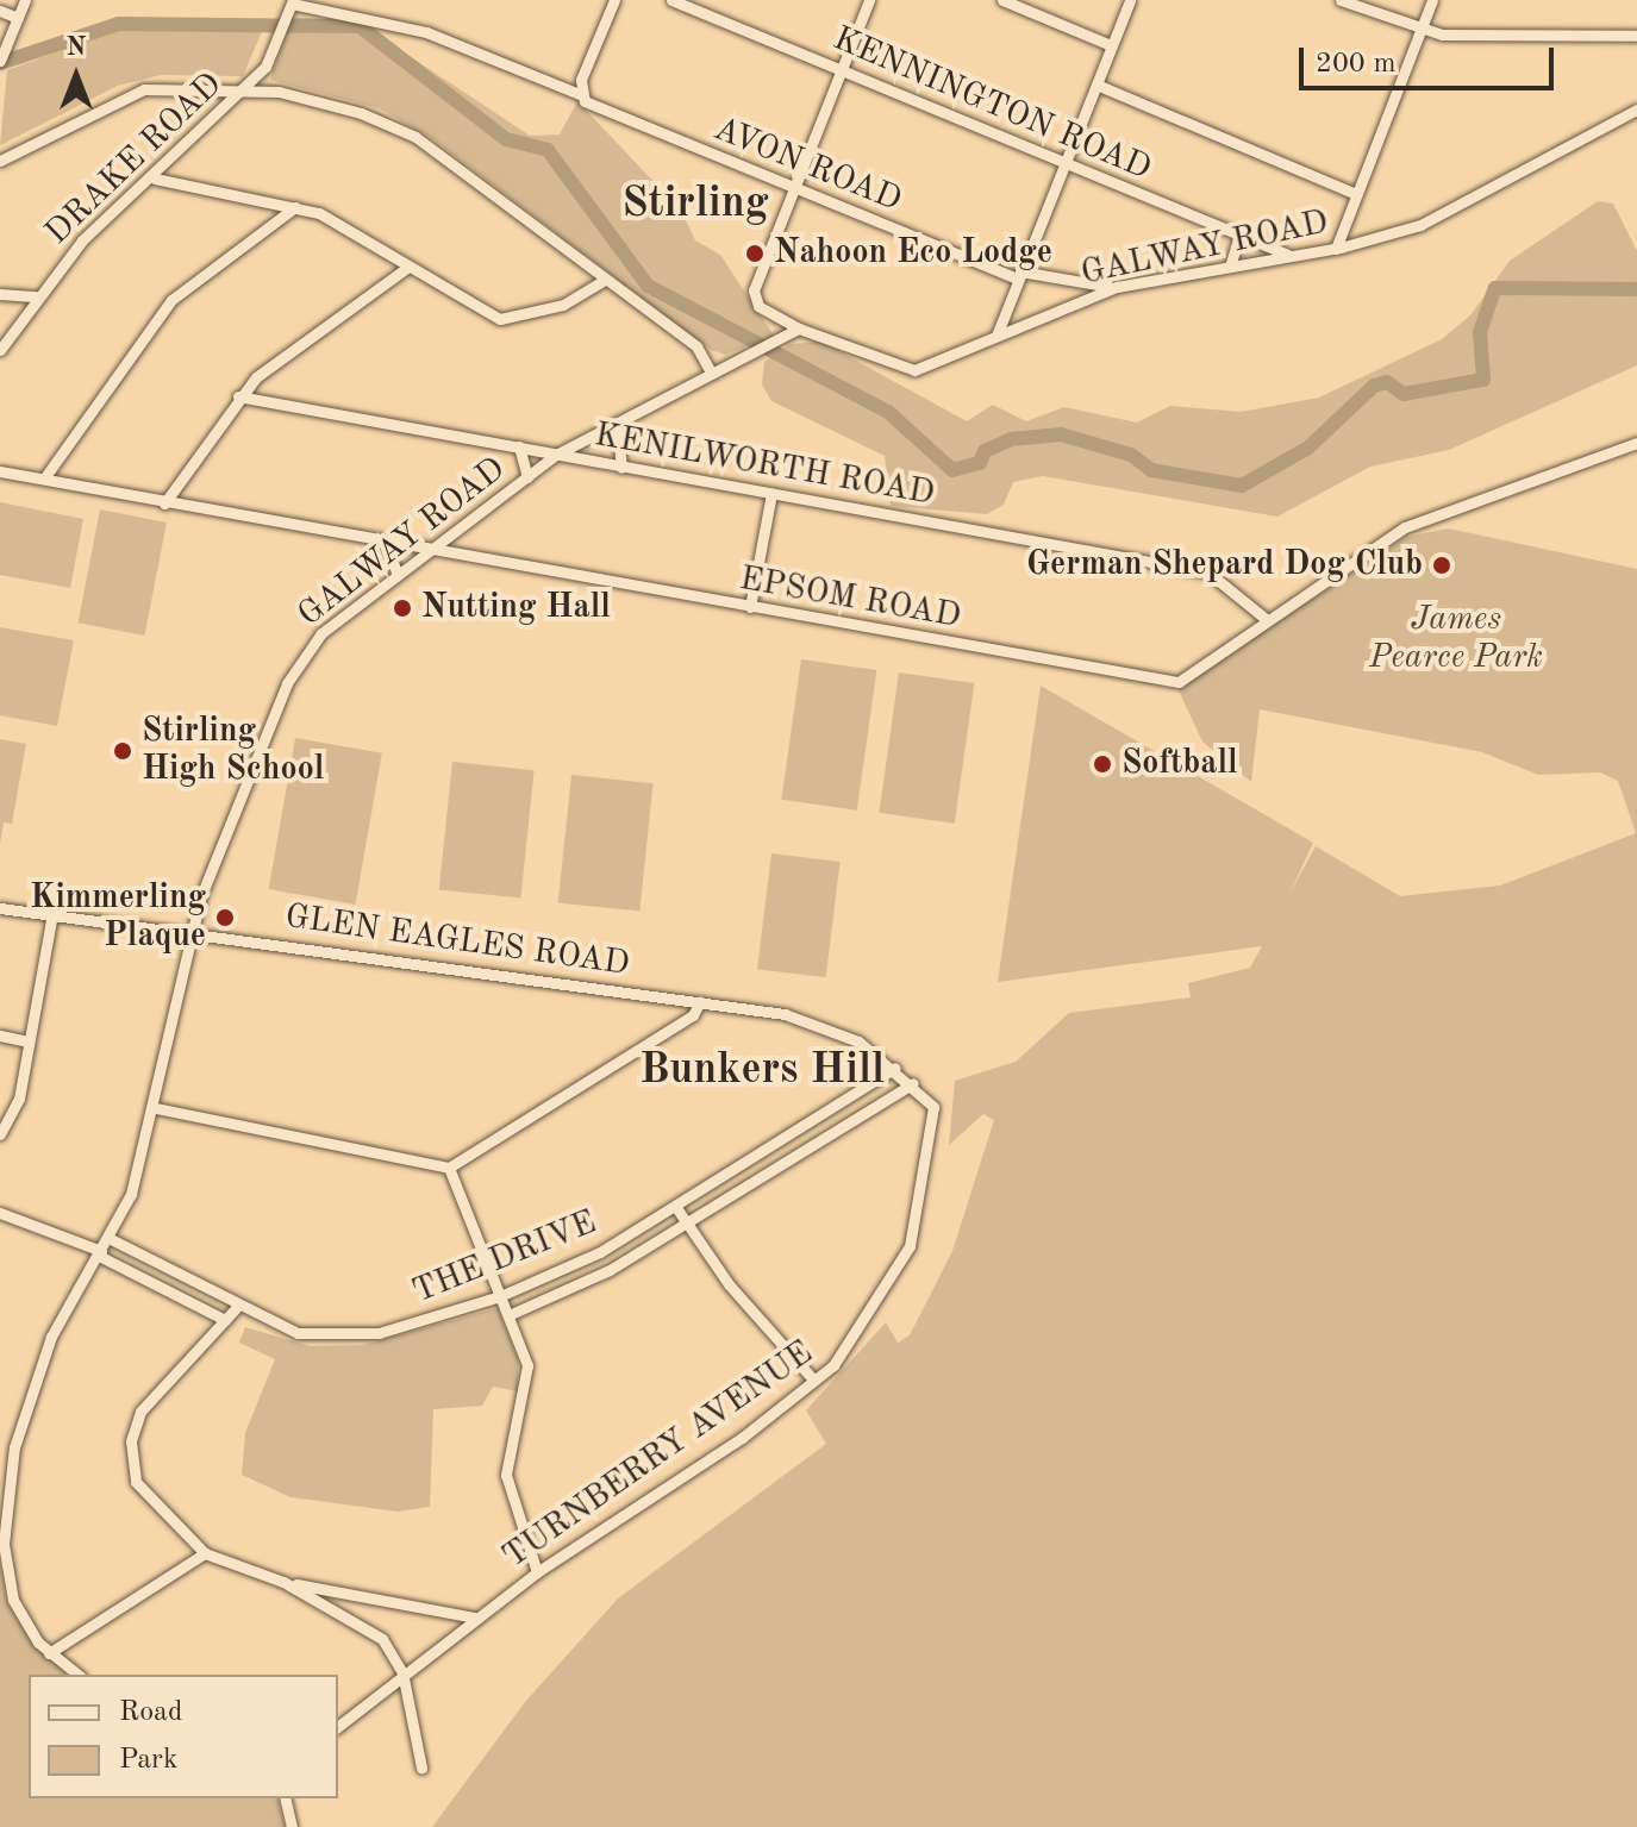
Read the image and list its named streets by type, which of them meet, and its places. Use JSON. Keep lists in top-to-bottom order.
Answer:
{
  "streets": {
    "street": [
      "KENNINGTON ROAD",
      "DRAKE ROAD",
      "AVON ROAD",
      "GALWAY ROAD",
      "KENILWORTH ROAD",
      "EPSOM ROAD",
      "GLEN EAGLES ROAD",
      "THE DRIVE",
      "TURNBERRY AVENUE"
    ]
  },
  "crossings": [
    ["KENNINGTON ROAD", "GALWAY ROAD"],
    ["DRAKE ROAD", "AVON ROAD"],
    ["AVON ROAD", "GALWAY ROAD"],
    ["GALWAY ROAD", "KENILWORTH ROAD"],
    ["GALWAY ROAD", "EPSOM ROAD"],
    ["GALWAY ROAD", "GLEN EAGLES ROAD"],
    ["GALWAY ROAD", "THE DRIVE"],
    ["KENILWORTH ROAD", "EPSOM ROAD"],
    ["GLEN EAGLES ROAD", "THE DRIVE"],
    ["GLEN EAGLES ROAD", "TURNBERRY AVENUE"],
    ["THE DRIVE", "TURNBERRY AVENUE"]
  ],
  "districts": ["Stirling", "Bunkers Hill"],
  "parks": ["James Pearce Park"],
  "places": [
    "Nahoon Eco Lodge",
    "German Shepard Dog Club",
    "Nutting Hall",
    "Stirling High School",
    "Softball",
    "Kimmerling Plaque"
  ],
  "legend": ["Road", "Park"],
  "scale_bar": "200 m",
  "north": "top"
}
